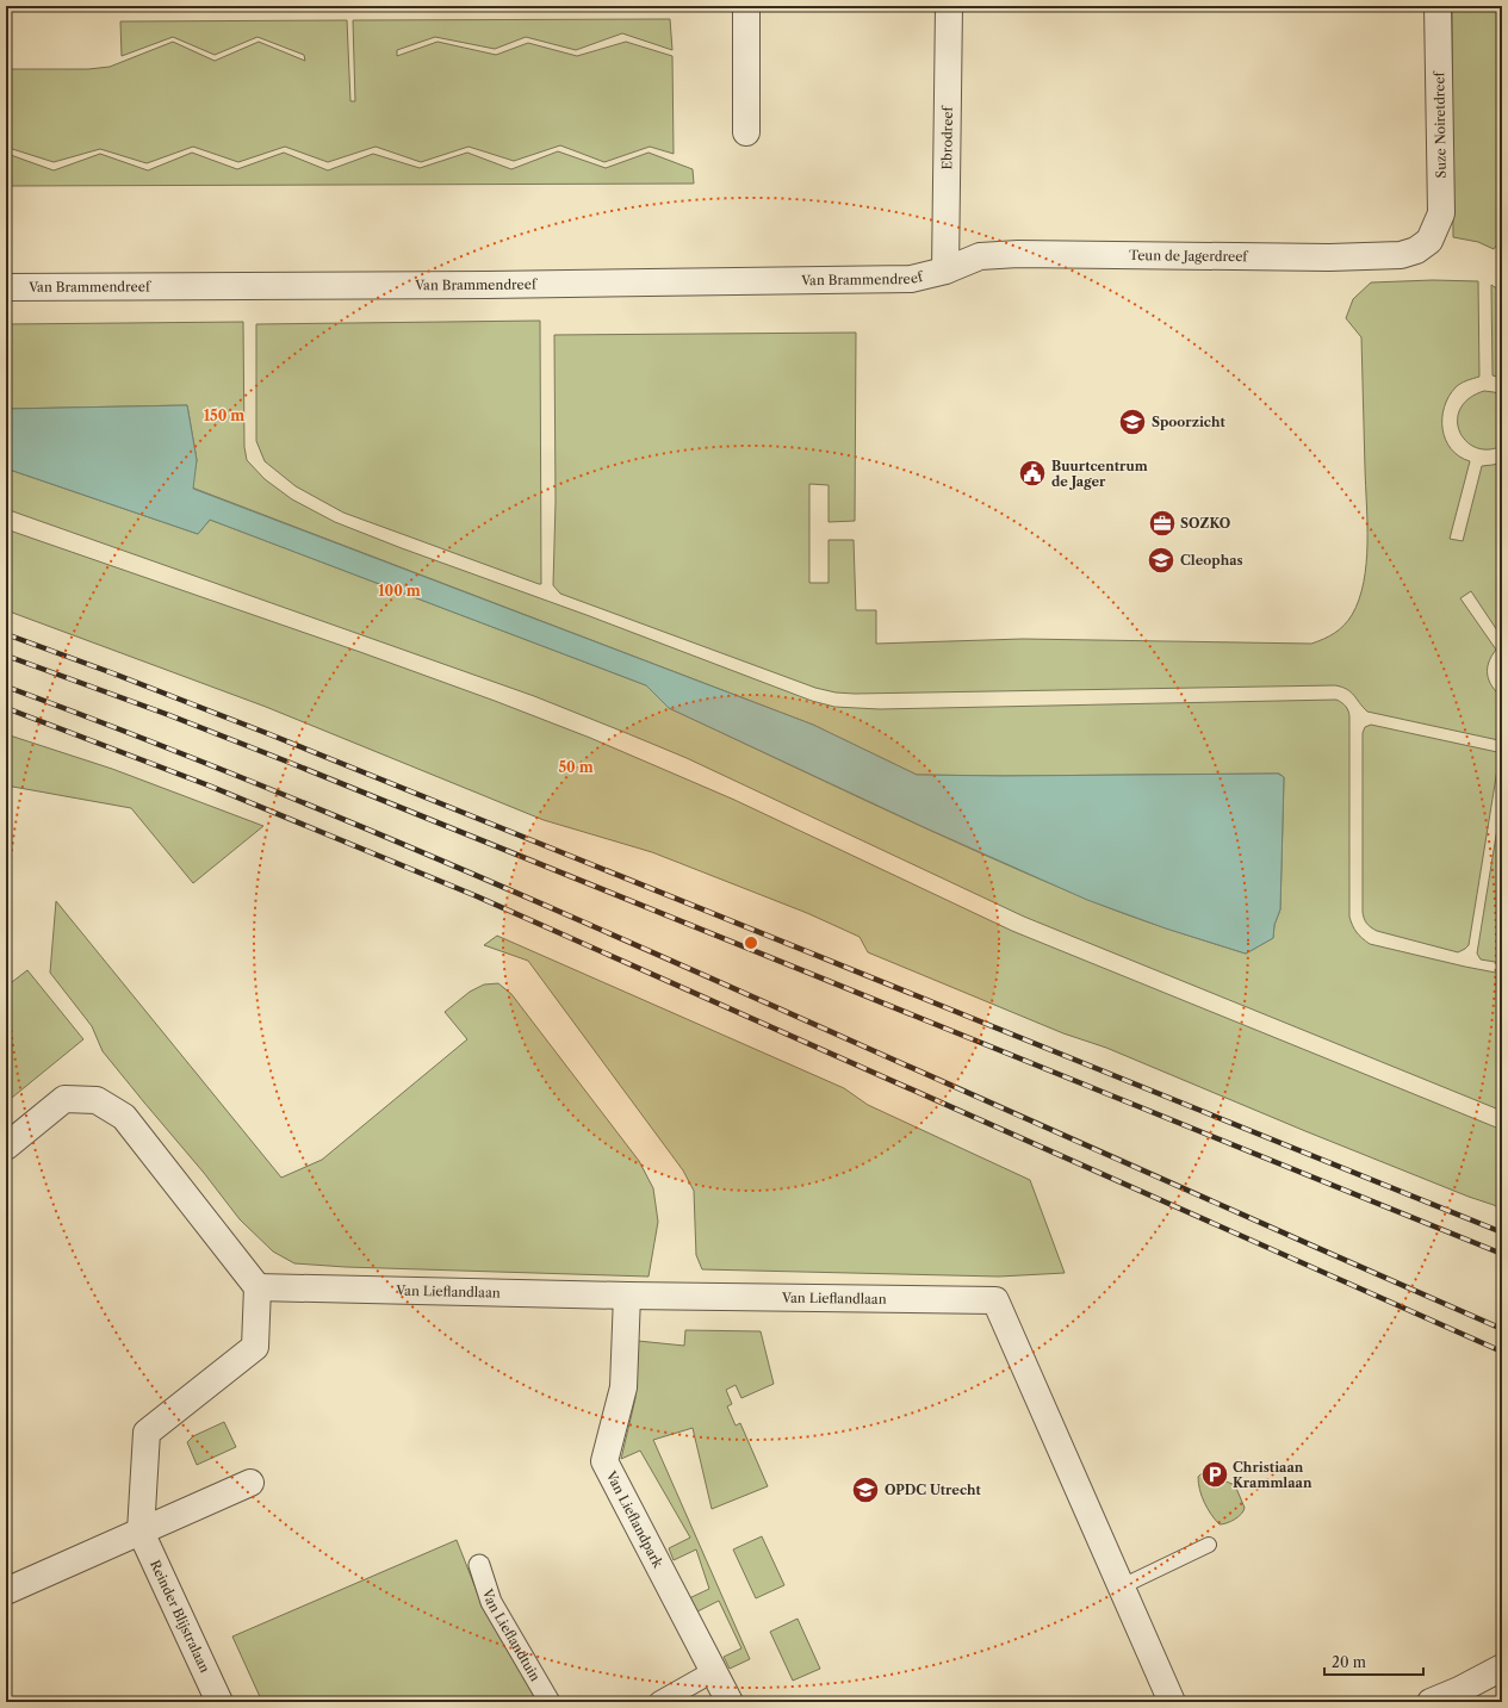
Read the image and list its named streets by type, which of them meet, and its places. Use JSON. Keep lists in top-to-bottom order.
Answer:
{
  "streets": {
    "street": [
      "Suze Noiretdreef",
      "Ebrodreef",
      "Teun de Jagerdreef",
      "Van Brammendreef",
      "Van Lieflandlaan",
      "Van Lieflandpark",
      "Reinder Blijstralaan",
      "Van Lieflandtuin"
    ]
  },
  "crossings": [
    ["Suze Noiretdreef", "Teun de Jagerdreef"],
    ["Ebrodreef", "Teun de Jagerdreef"],
    ["Ebrodreef", "Van Brammendreef"],
    ["Teun de Jagerdreef", "Van Brammendreef"],
    ["Van Lieflandlaan", "Van Lieflandpark"]
  ],
  "places": {
    "school or university": ["Spoorzicht", "Cleophas", "OPDC Utrecht"],
    "public building": ["Buurtcentrum de Jager"],
    "office": ["SOZKO"],
    "parking": ["Christiaan Krammlaan"]
  },
  "scale_bar": "20 m",
  "rings": ["150 m", "100 m", "50 m"]
}
